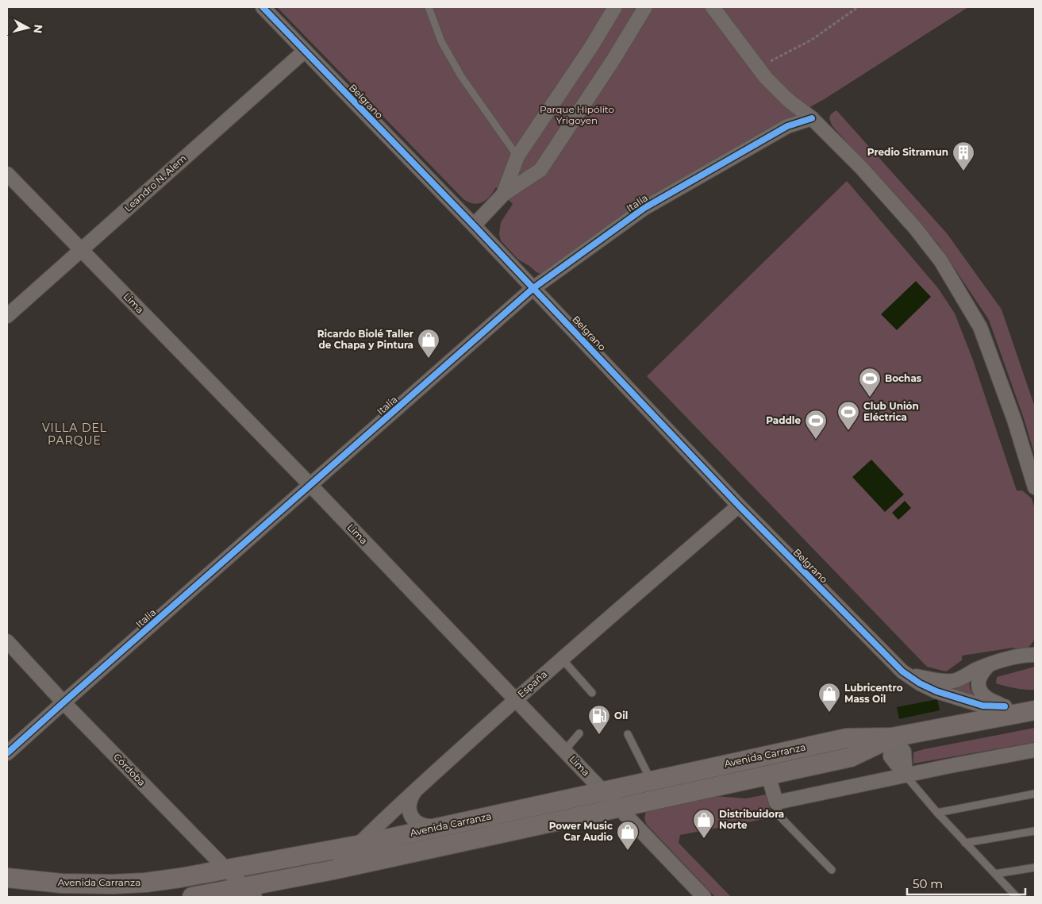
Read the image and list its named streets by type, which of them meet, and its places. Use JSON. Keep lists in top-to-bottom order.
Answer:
{
  "streets": {
    "main road": ["Avenida Carranza"],
    "street": [
      "Belgrano",
      "Leandro N. Alem",
      "Italia",
      "Lima",
      "España",
      "Córdoba"
    ]
  },
  "crossings": [
    ["Belgrano", "Leandro N. Alem"],
    ["Belgrano", "Italia"],
    ["Belgrano", "España"],
    ["Leandro N. Alem", "Lima"],
    ["Italia", "Lima"],
    ["Italia", "Córdoba"],
    ["Lima", "España"],
    ["Lima", "Avenida Carranza"],
    ["España", "Avenida Carranza"],
    ["Avenida Carranza", "Córdoba"]
  ],
  "districts": ["VILLA DEL PARQUE"],
  "parks": ["Parque Hipólito Yrigoyen"],
  "places": {
    "building": ["Predio Sitramun"],
    "shop": [
      "Ricardo Biolé Taller de Chapa y Pintura",
      "Lubricentro Mass Oil",
      "Distribuidora Norte",
      "Power Music Car Audio"
    ],
    "sports": ["Bochas", "Club Unión Eléctrica", "Paddle"],
    "fuel station": ["Oil"]
  },
  "scale_bar": "50 m",
  "north": "right"
}
